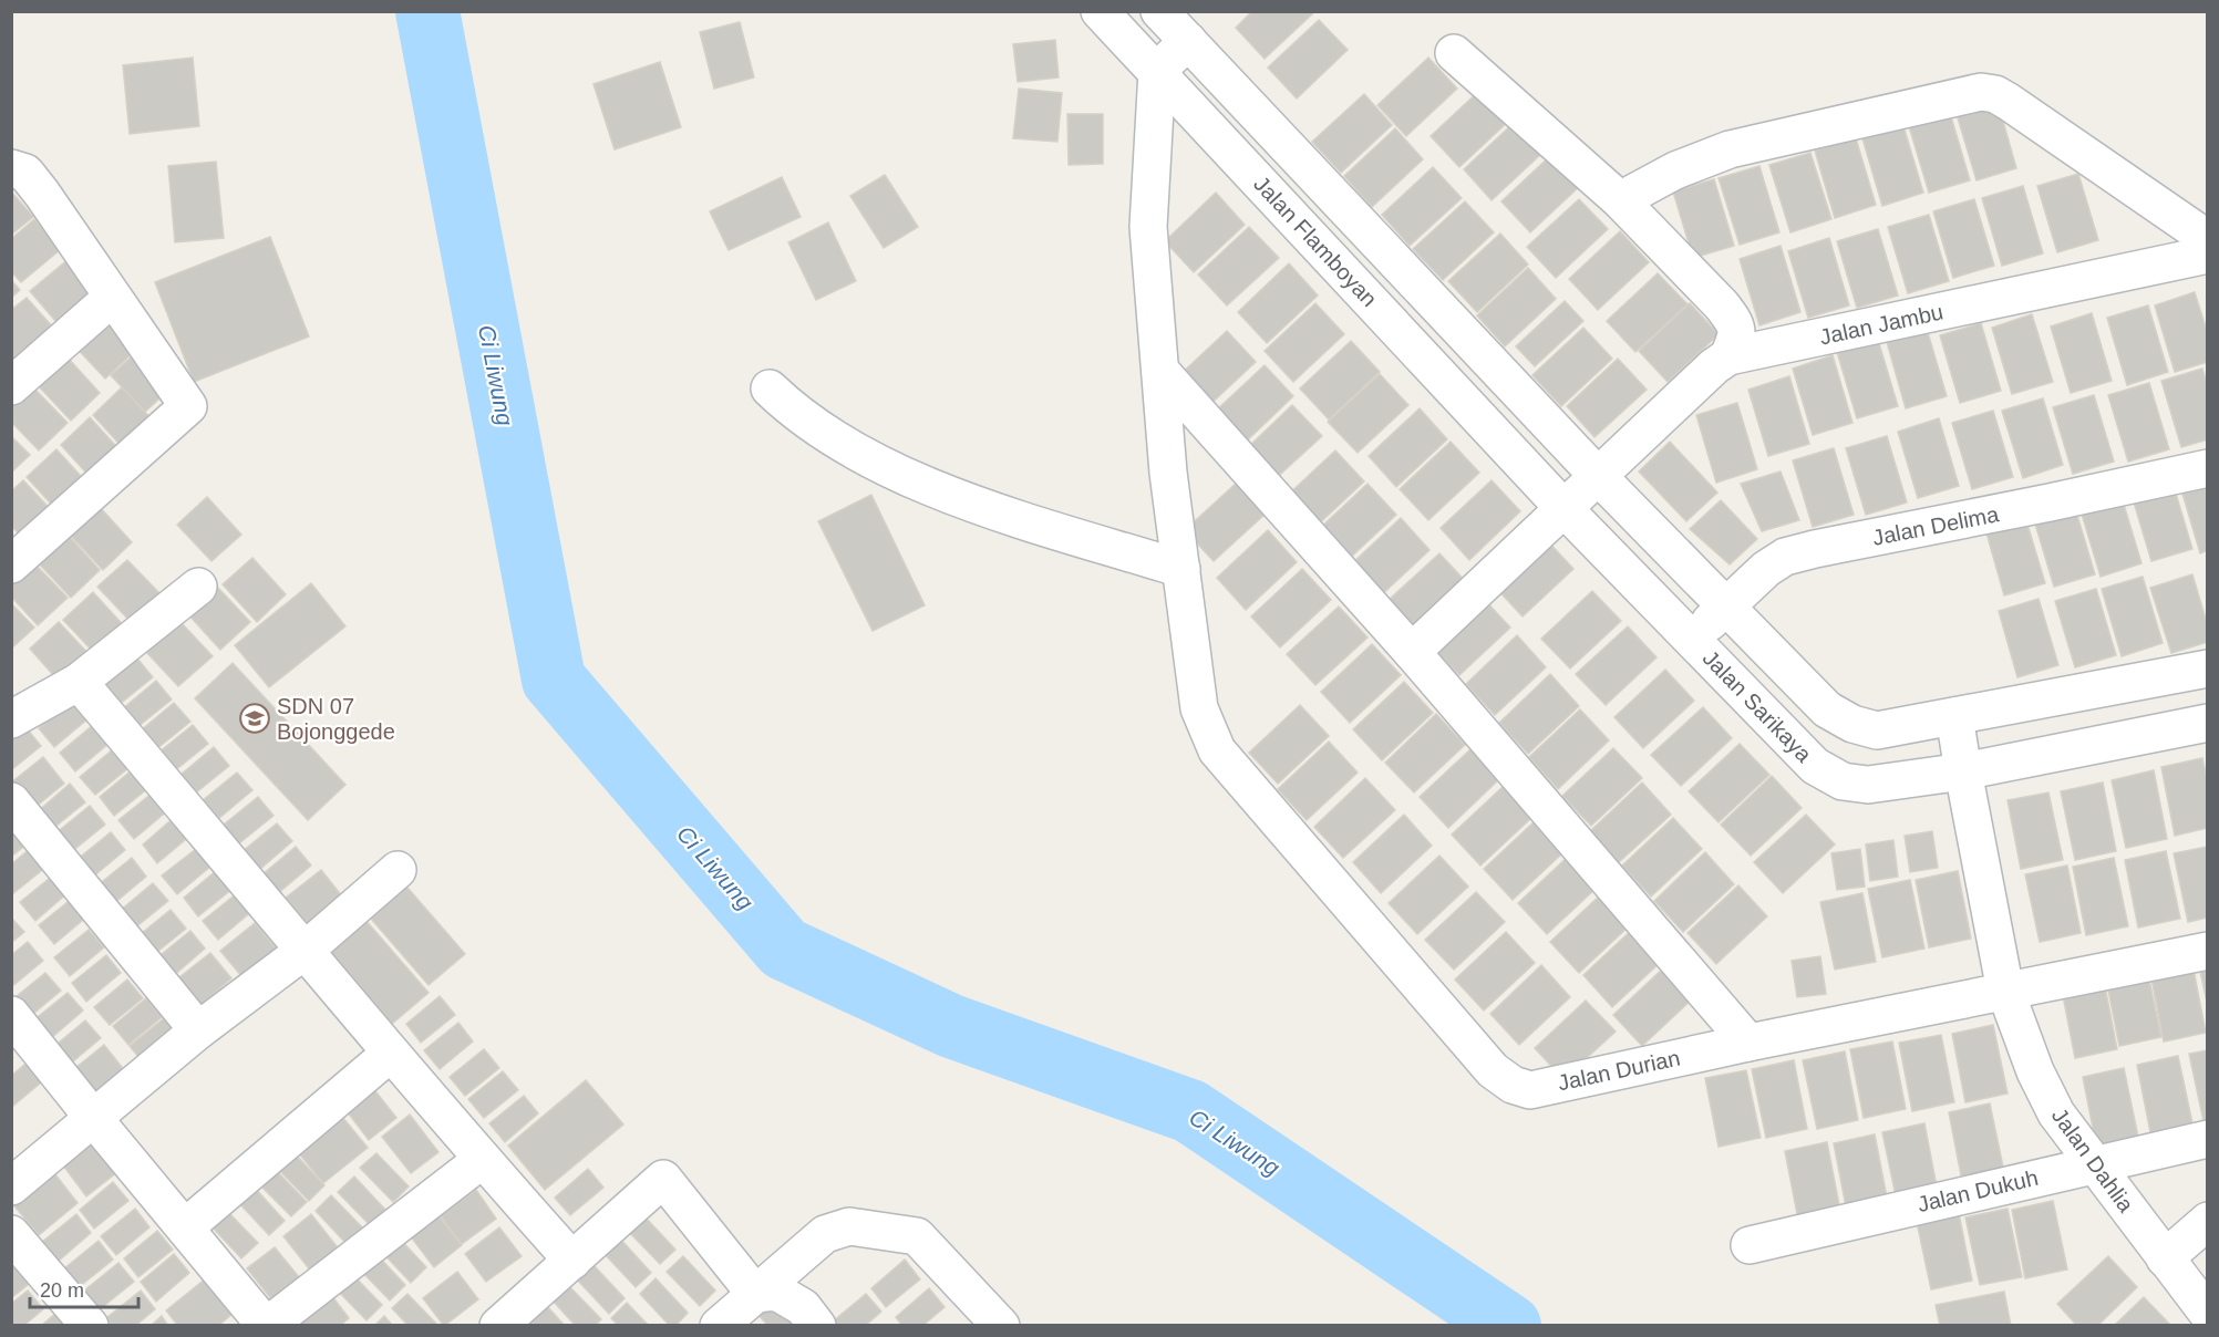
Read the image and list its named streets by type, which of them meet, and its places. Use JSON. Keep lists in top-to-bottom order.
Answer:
{
  "streets": {
    "street": [
      "Jalan Flamboyan",
      "Jalan Jambu",
      "Jalan Delima",
      "Jalan Sarikaya",
      "Jalan Durian",
      "Jalan Dahlia",
      "Jalan Dukuh"
    ]
  },
  "crossings": [
    ["Jalan Flamboyan", "Jalan Sarikaya"],
    ["Jalan Flamboyan", "Jalan Durian"],
    ["Jalan Jambu", "Jalan Sarikaya"],
    ["Jalan Delima", "Jalan Sarikaya"],
    ["Jalan Sarikaya", "Jalan Dahlia"],
    ["Jalan Durian", "Jalan Dahlia"],
    ["Jalan Dahlia", "Jalan Dukuh"]
  ],
  "water": ["Ci Liwung"],
  "places": {
    "school or university": ["SDN 07 Bojonggede"]
  },
  "scale_bar": "20 m"
}
